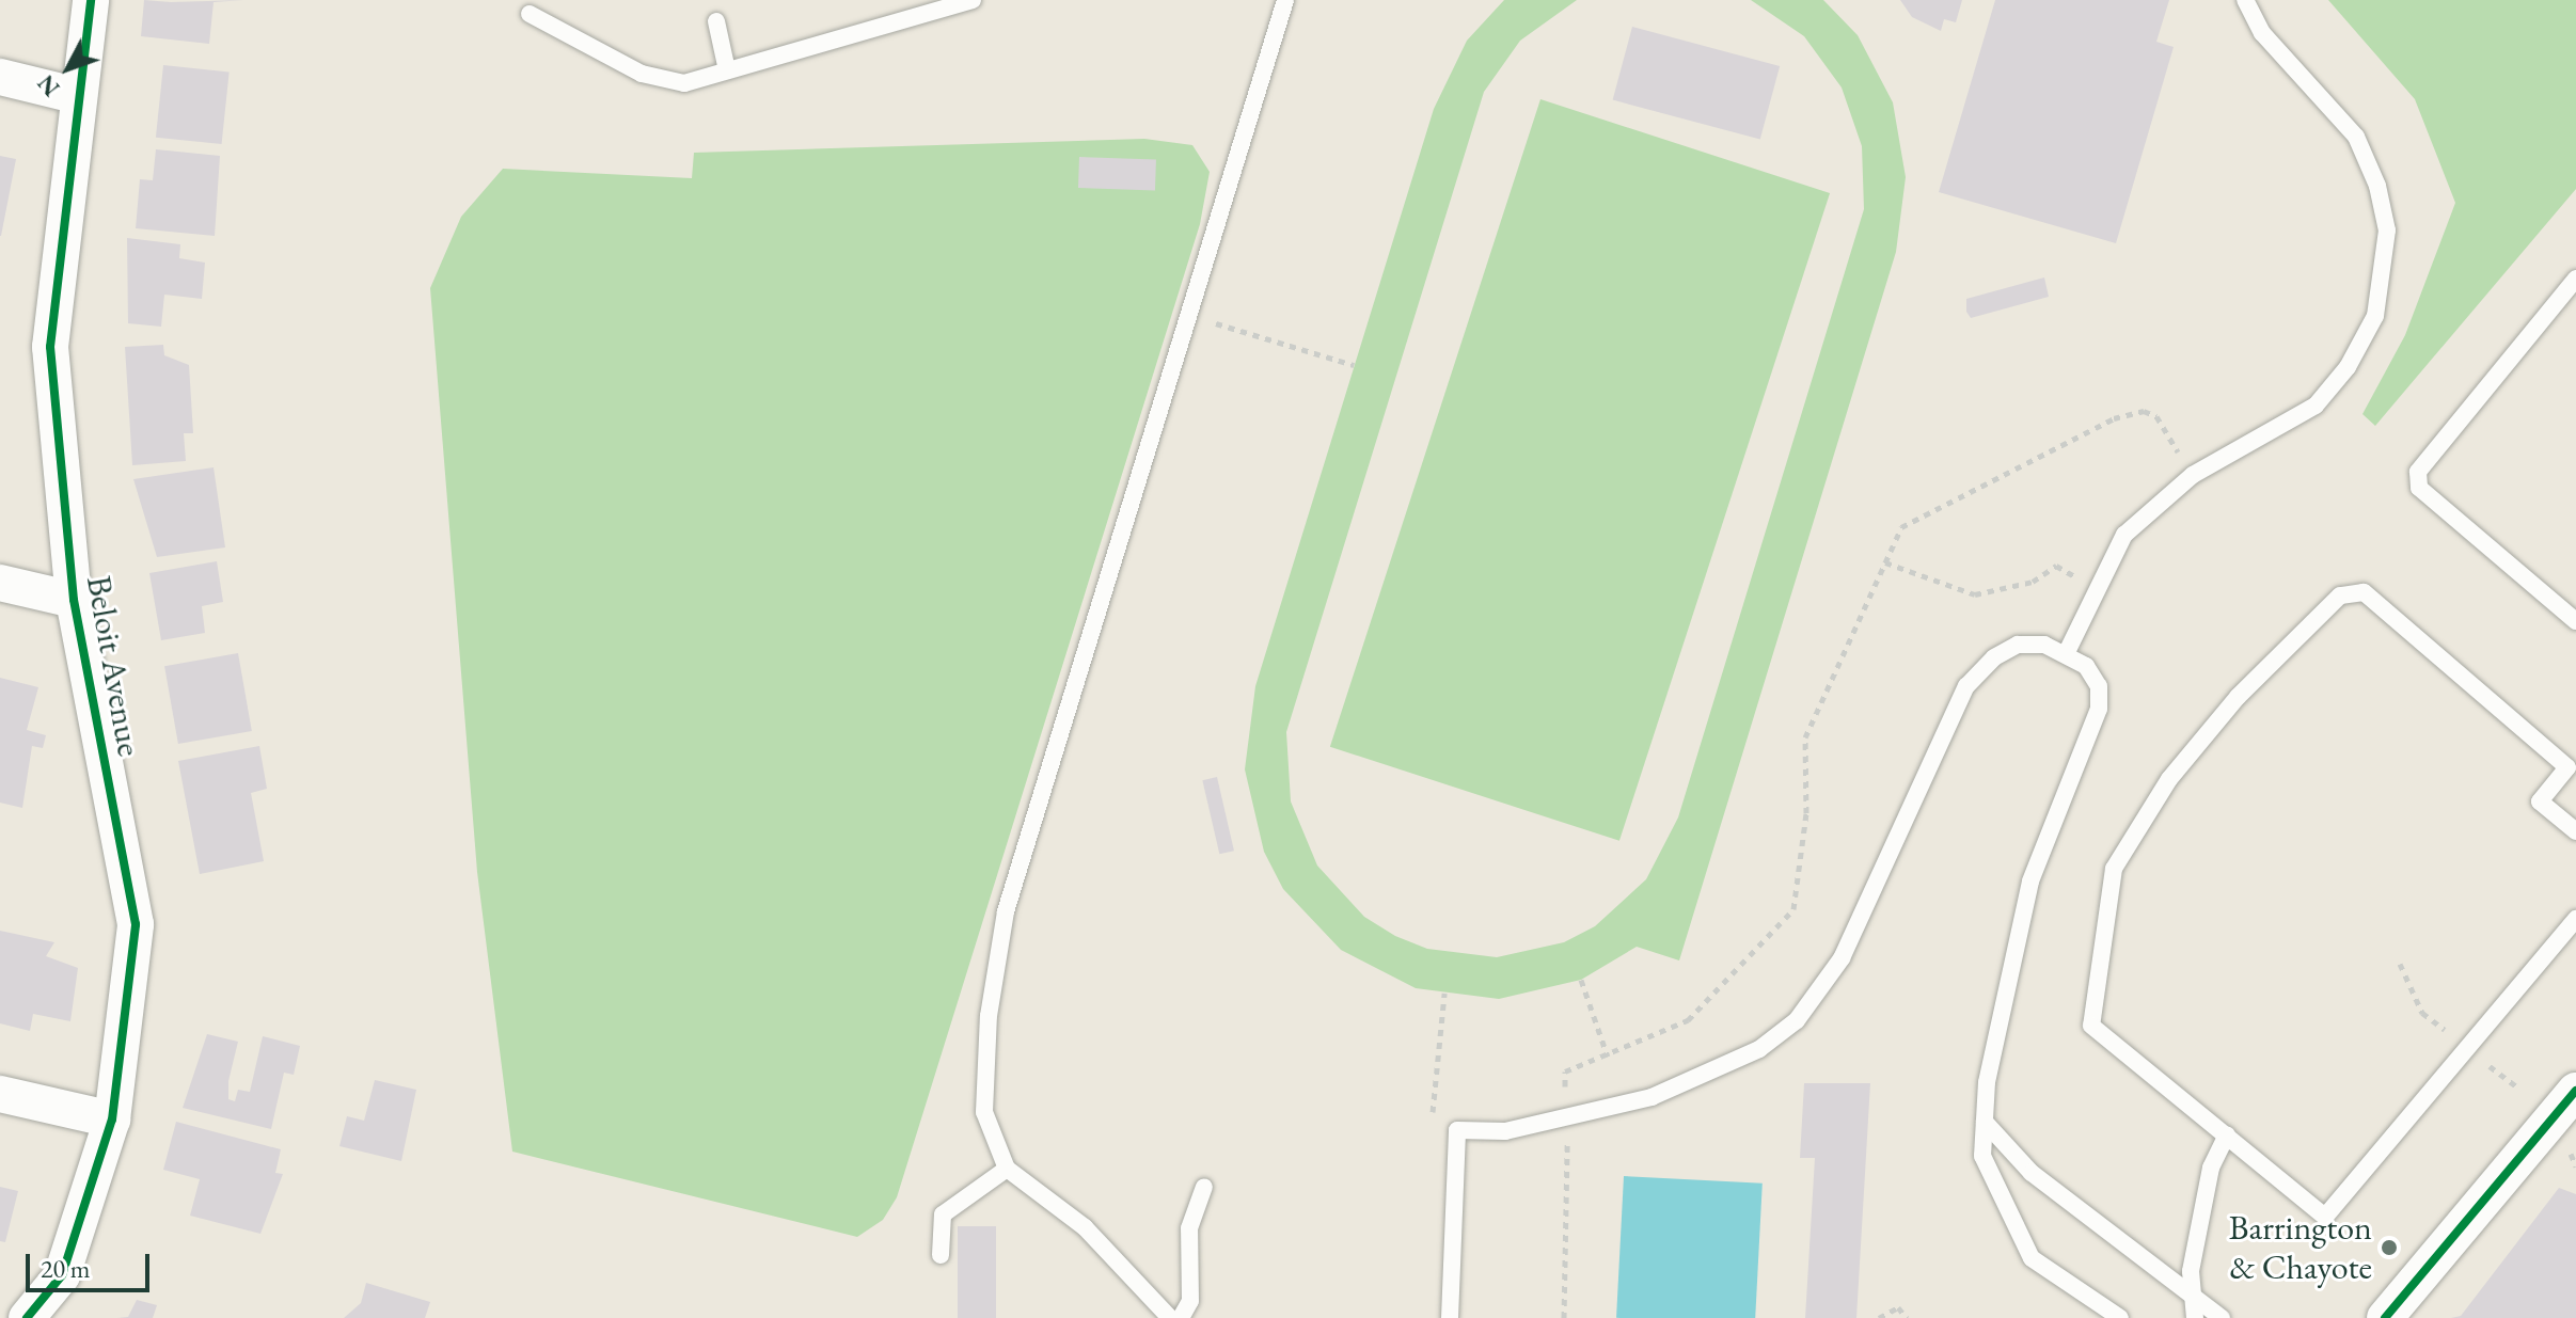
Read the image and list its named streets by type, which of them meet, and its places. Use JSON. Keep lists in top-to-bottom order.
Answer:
{
  "streets": {
    "street": ["Beloit Avenue"]
  },
  "places": ["Barrington & Chayote"],
  "scale_bar": "20 m",
  "north": "bottom left"
}
